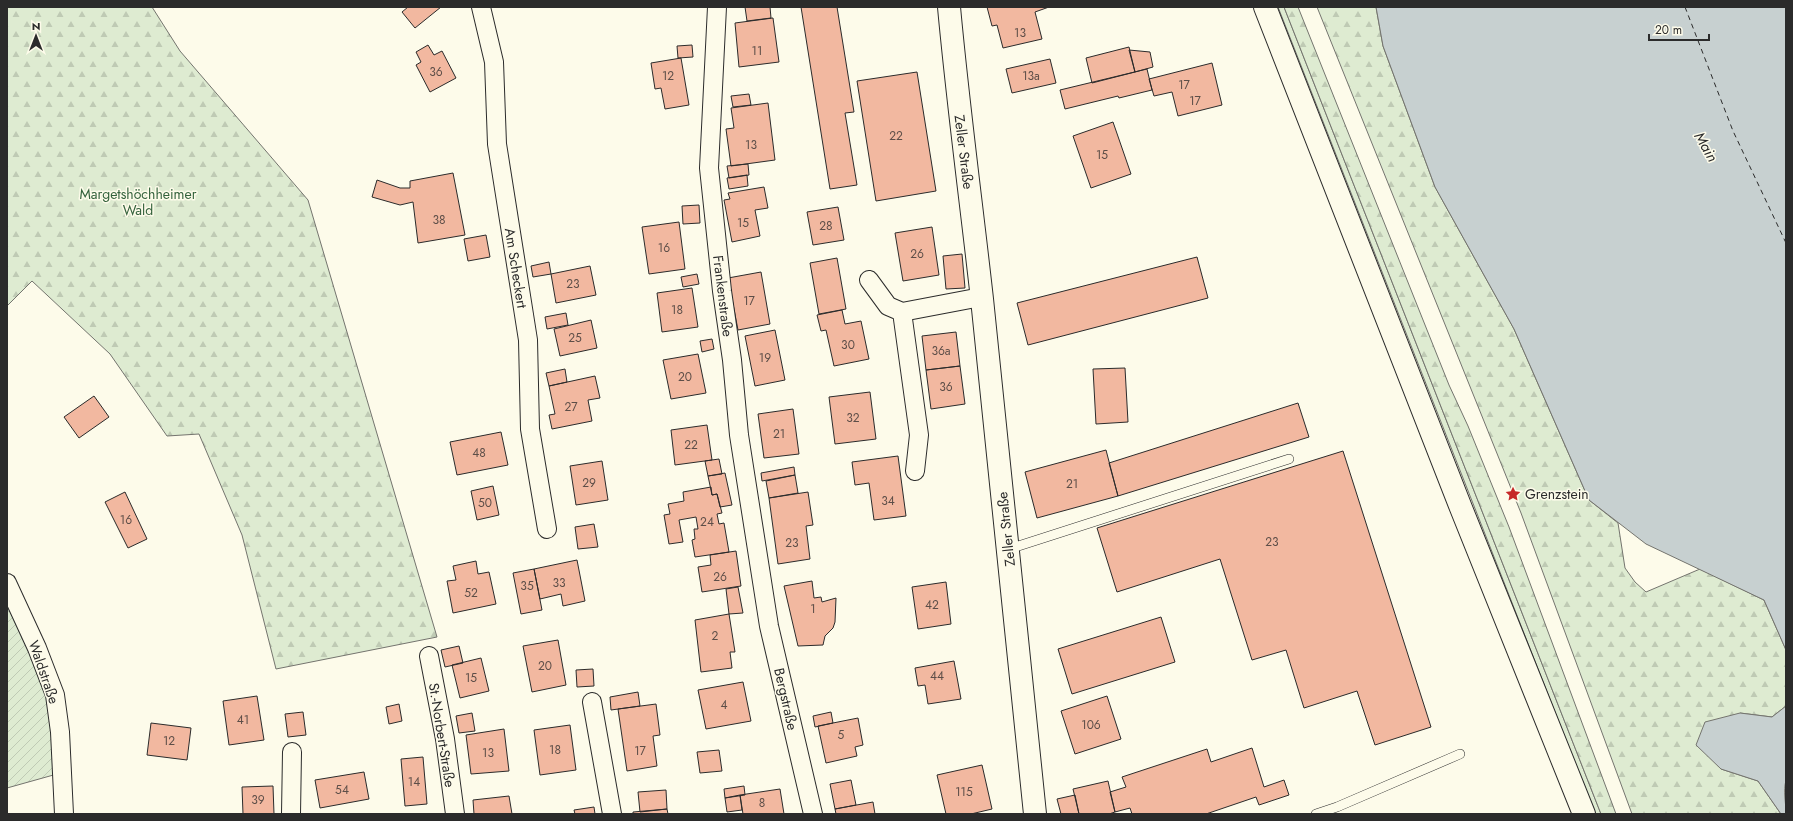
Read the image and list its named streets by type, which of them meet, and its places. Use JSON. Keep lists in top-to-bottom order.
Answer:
{
  "streets": {
    "main road": ["Zeller Straße"],
    "street": [
      "Am Scheckert",
      "Frankenstraße",
      "Waldstraße",
      "Bergstraße",
      "St.-Norbert-Straße"
    ]
  },
  "crossings": [
    ["Frankenstraße", "Bergstraße"]
  ],
  "water": ["Main"],
  "parks": ["Margetshöchheimer Wald"],
  "places": {
    "place": ["Grenzstein"]
  },
  "house_numbers": [
    "13",
    "11",
    "36",
    "12",
    "13a",
    "17",
    "17",
    "22",
    "13",
    "15",
    "38",
    "15",
    "28",
    "16",
    "26",
    "23",
    "17",
    "18",
    "25",
    "30",
    "36a",
    "19",
    "20",
    "36",
    "27",
    "32",
    "21",
    "22",
    "48",
    "29",
    "21",
    "34",
    "50",
    "16",
    "24",
    "23",
    "23",
    "26",
    "33",
    "35",
    "52",
    "42",
    "1",
    "2",
    "20",
    "44",
    "15",
    "4",
    "41",
    "106",
    "5",
    "12",
    "18",
    "17",
    "13",
    "14",
    "54",
    "115",
    "39",
    "8"
  ],
  "scale_bar": "20 m",
  "north": "top"
}
